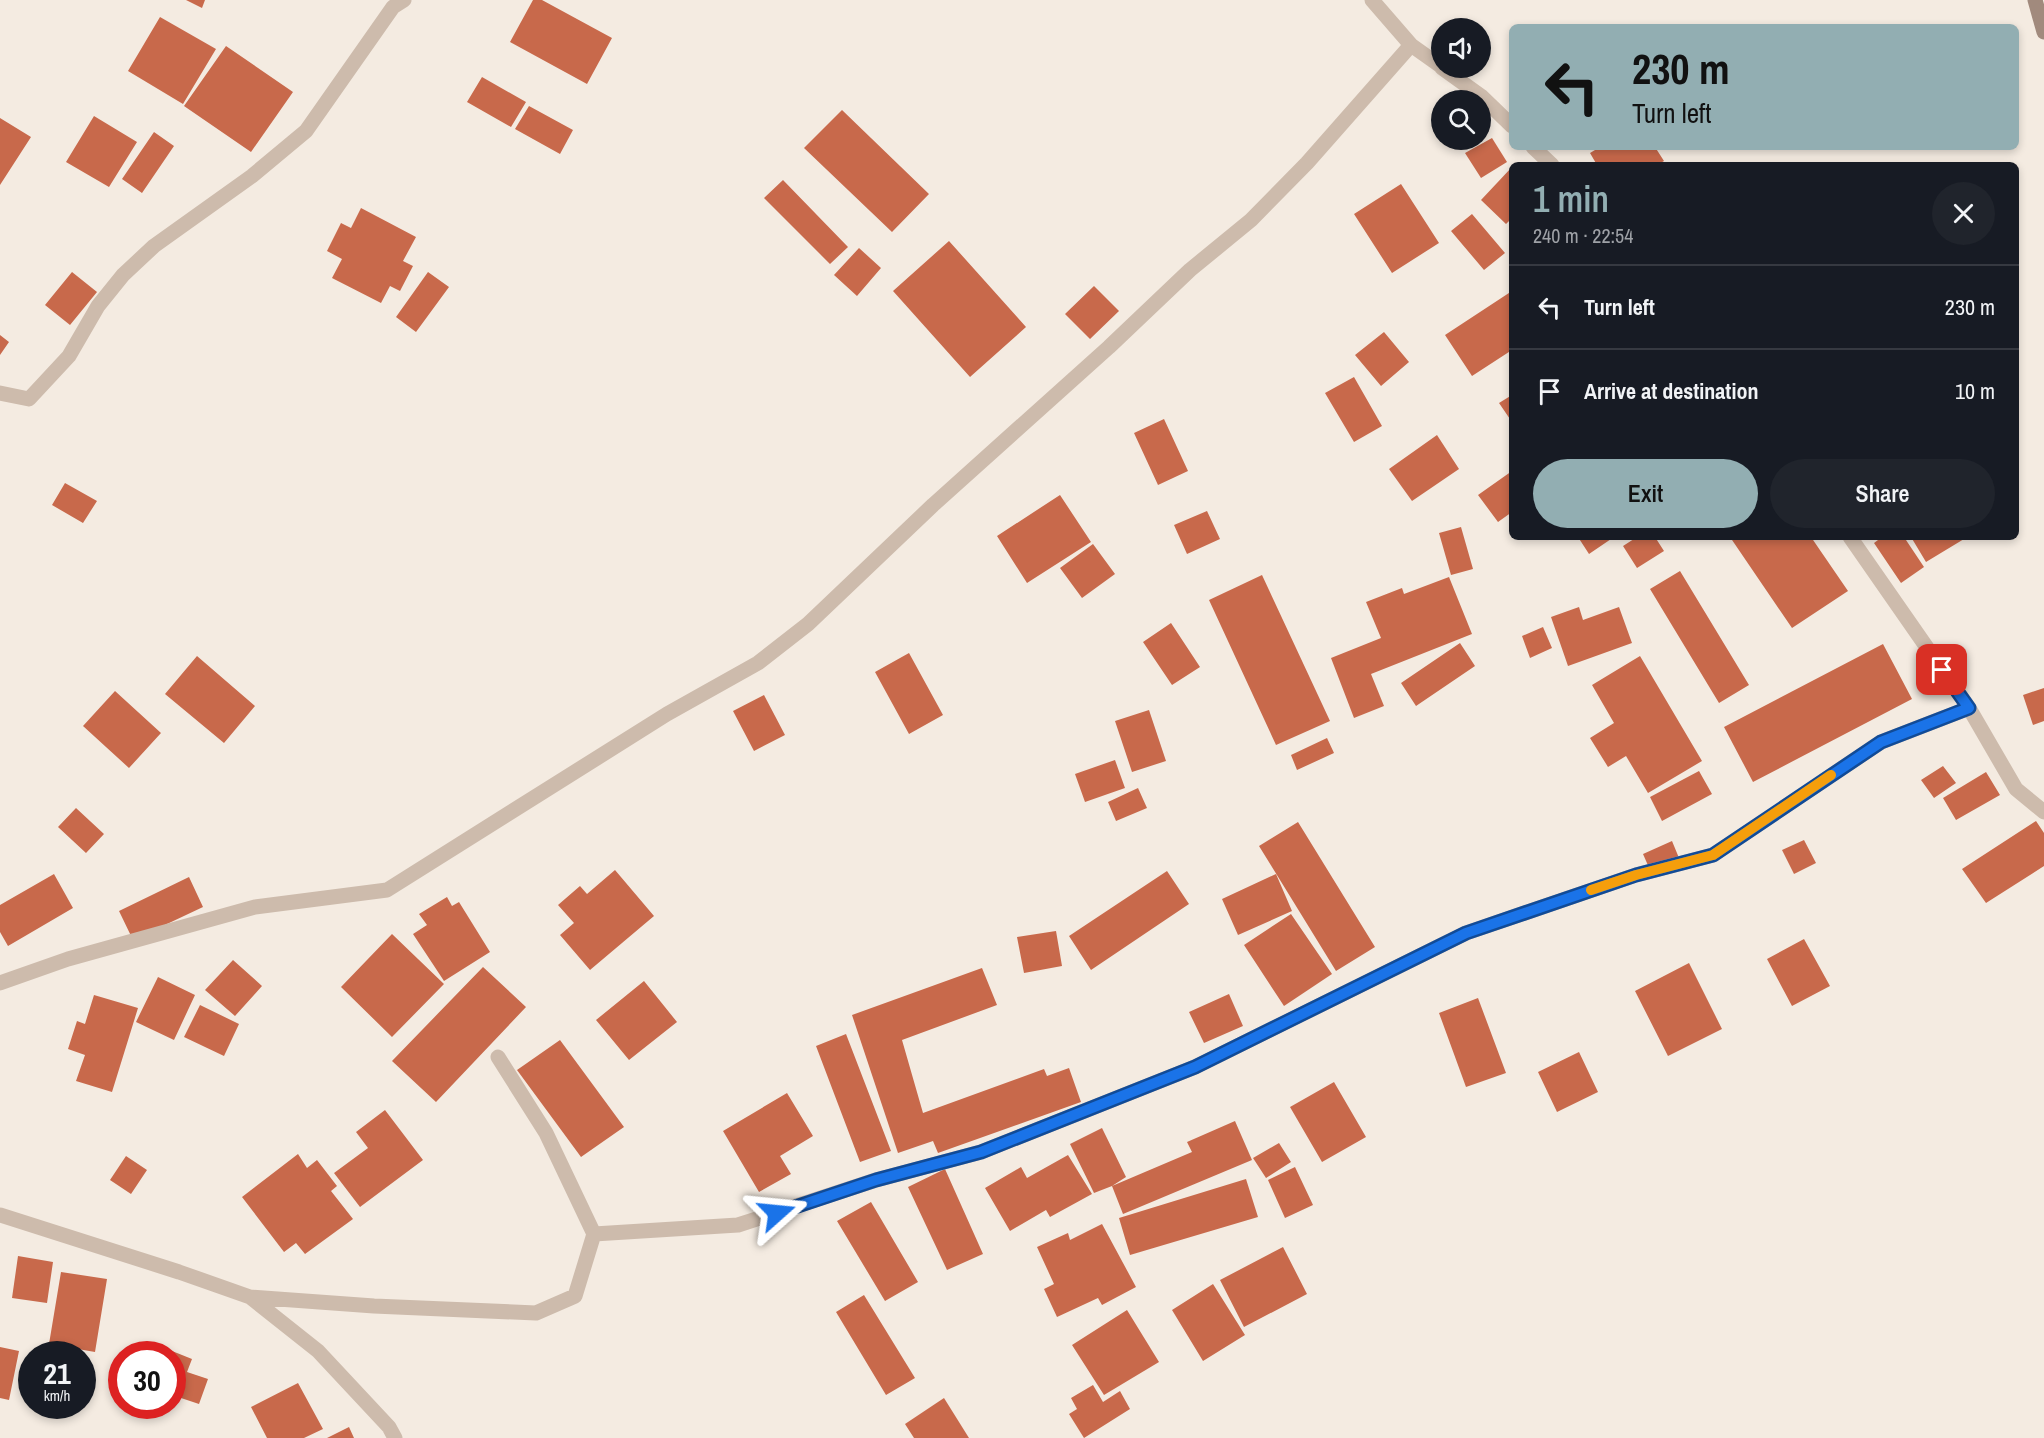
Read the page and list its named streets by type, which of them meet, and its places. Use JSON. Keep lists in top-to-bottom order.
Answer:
{
  "page": {
    "turn": ["230 m", "Turn left"],
    "heading": ["1 min", "240 m · 22:54"],
    "list": [
      {
        "name": "Turn left",
        "value": "230 m"
      },
      {
        "name": "Arrive at destination",
        "value": "10 m"
      }
    ],
    "buttons": ["Exit", "Share"],
    "speed": "21 km/h",
    "limit": "30"
  }
}
